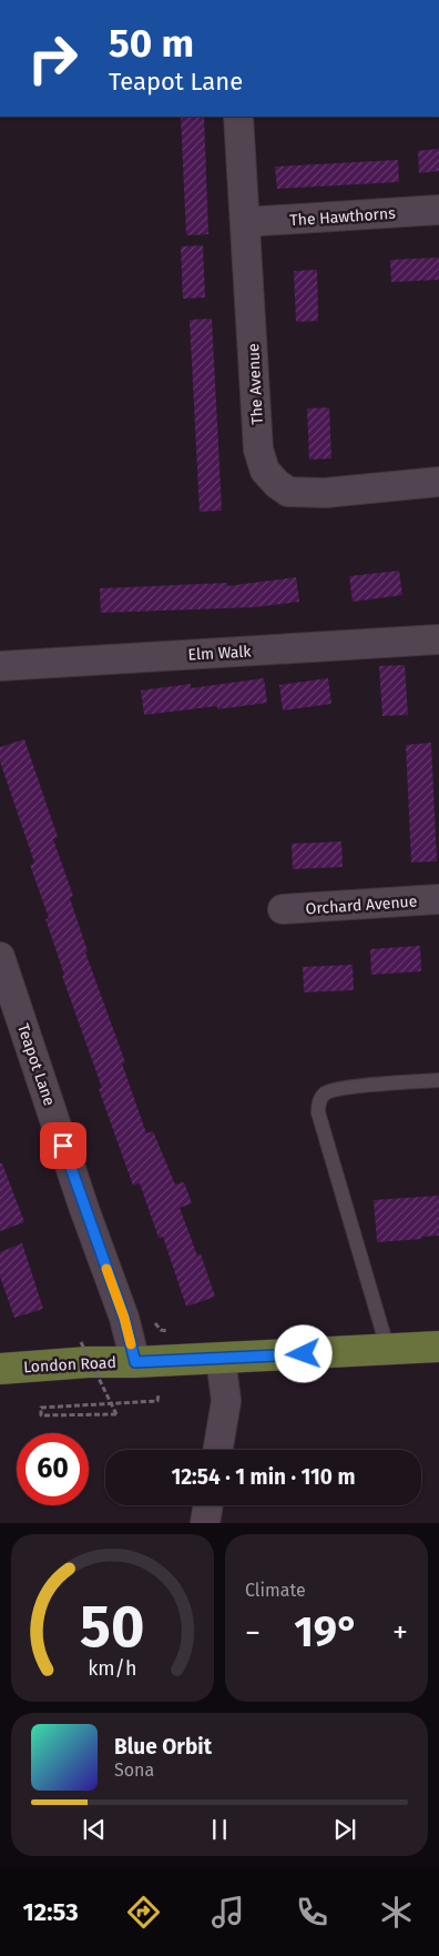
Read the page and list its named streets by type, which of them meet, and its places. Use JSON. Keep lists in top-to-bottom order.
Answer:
{
  "streets": {
    "main road": ["London Road"],
    "street": [
      "The Hawthorns",
      "The Avenue",
      "Elm Walk",
      "Orchard Avenue",
      "Teapot Lane"
    ]
  },
  "crossings": [
    ["The Hawthorns", "The Avenue"],
    ["Teapot Lane", "London Road"]
  ],
  "page": {
    "turn": ["50 m", "Teapot Lane"],
    "limit": "60",
    "trip": "12:54 · 1 min · 110 m",
    "tile": "Climate",
    "heat": ["−", "19°", "+"],
    "song": ["Blue Orbit", "Sona"],
    "tabs": "12:53",
    "gauge": ["50", "km/h"]
  }
}
